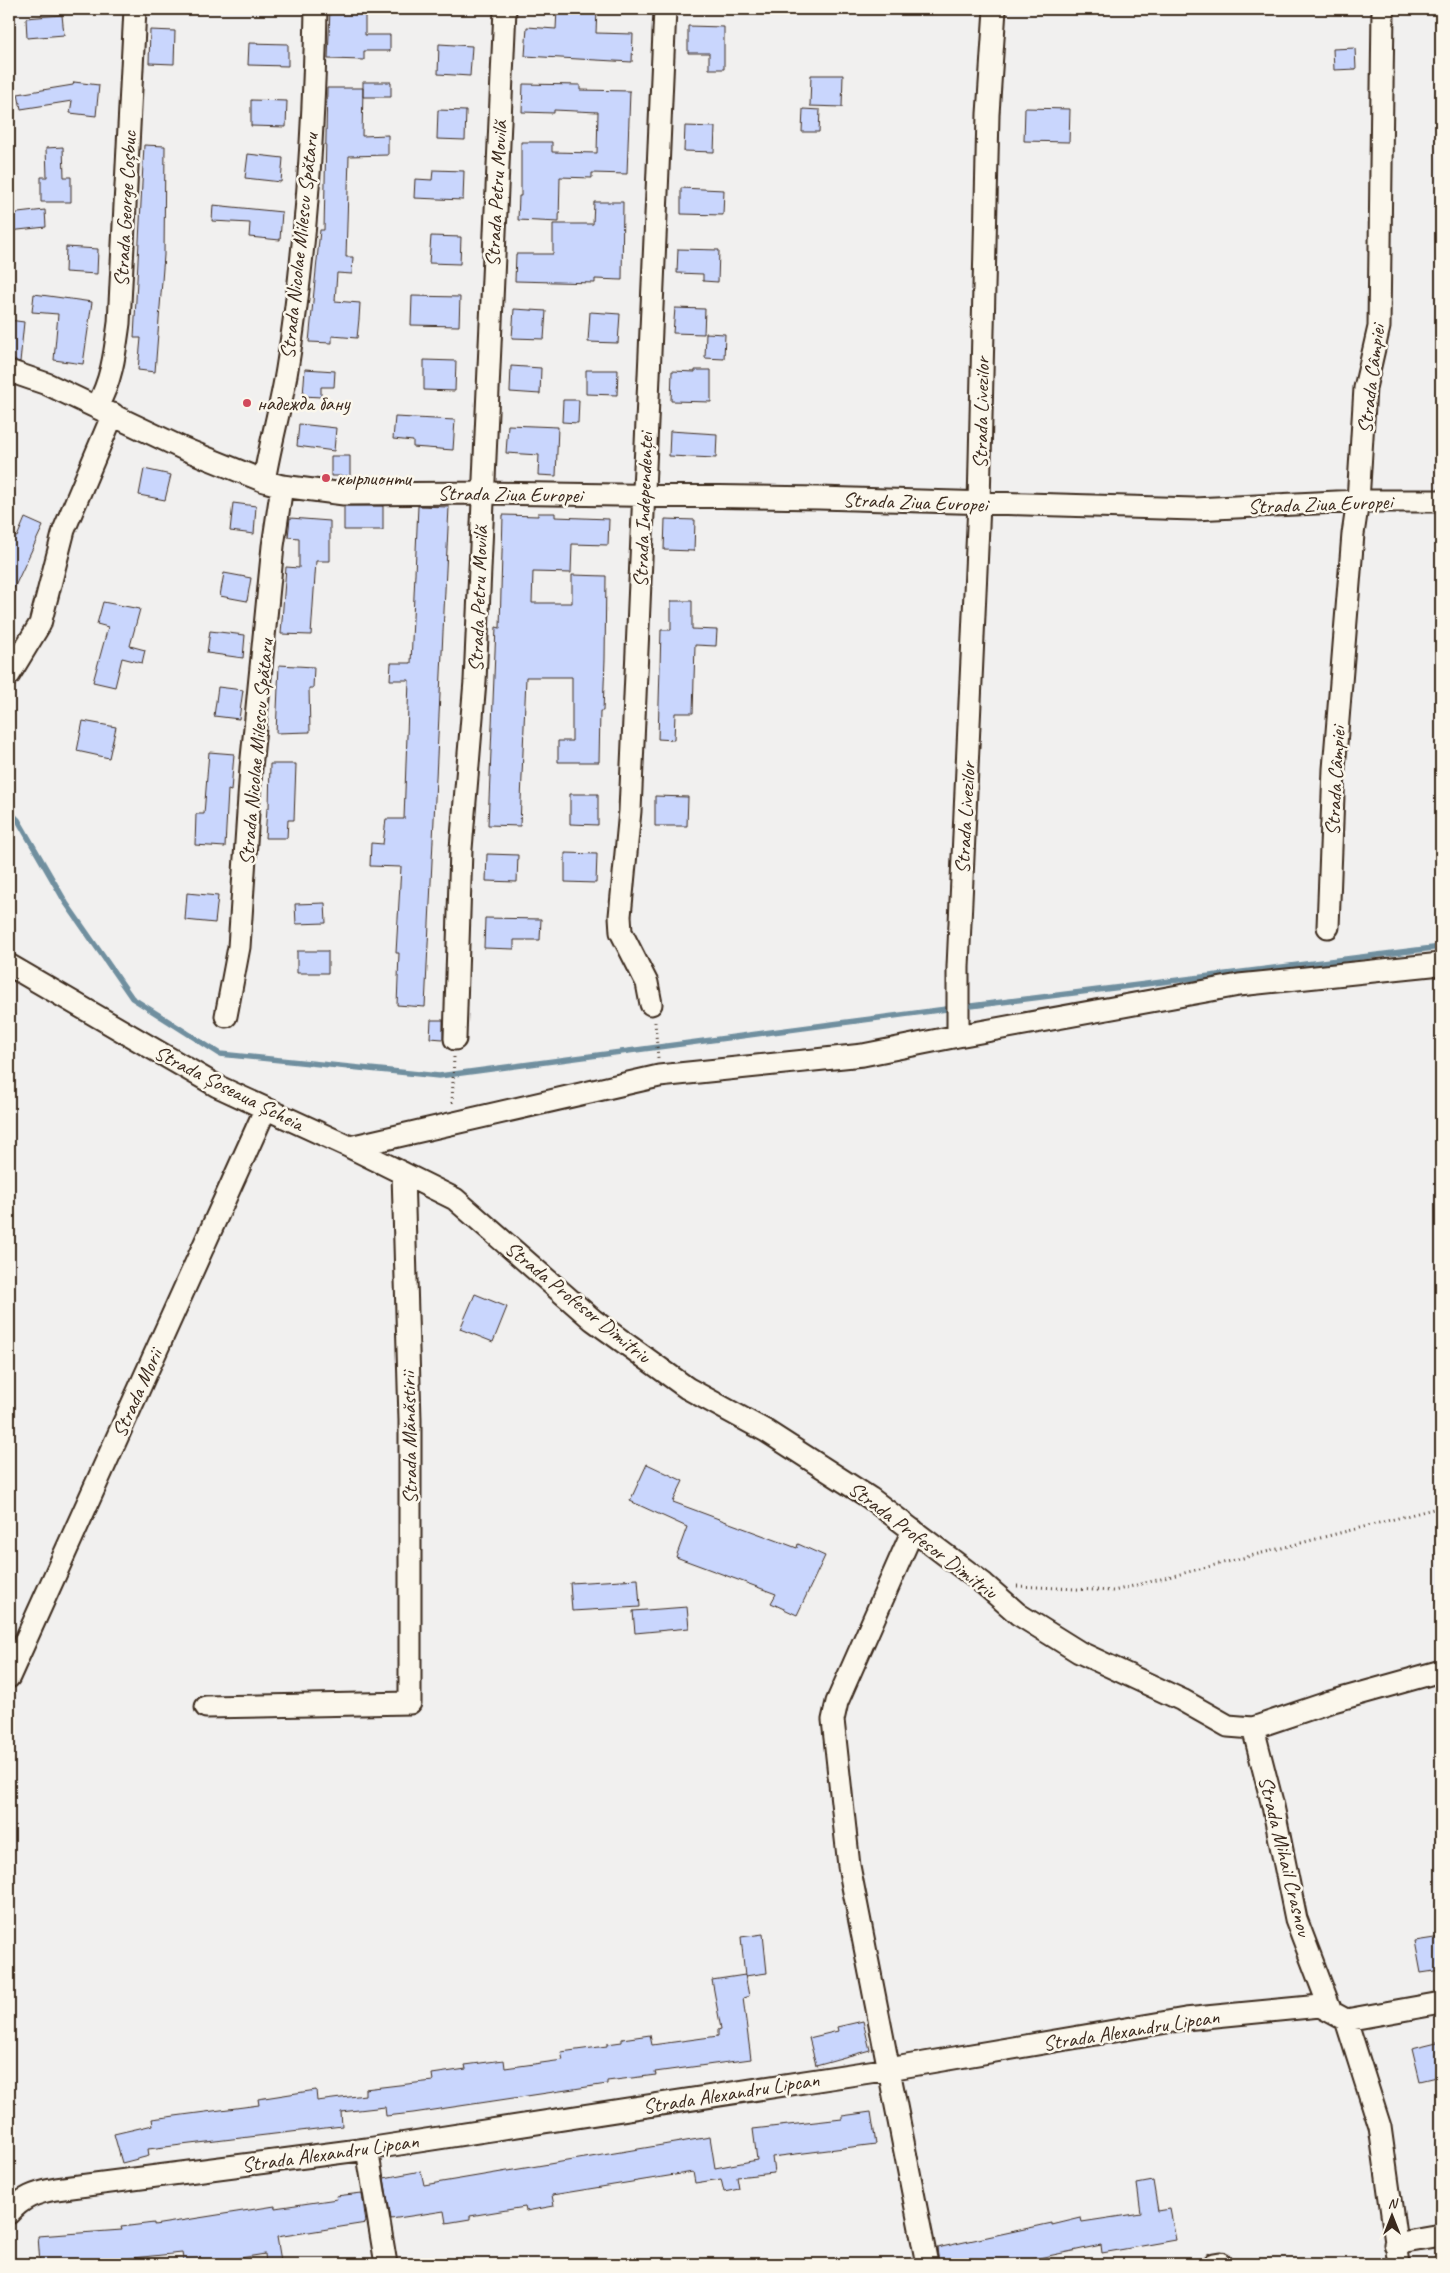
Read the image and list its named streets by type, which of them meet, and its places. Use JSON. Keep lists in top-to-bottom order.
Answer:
{
  "streets": {
    "street": [
      "Strada Petru Movilă",
      "Strada George Coșbuc",
      "Strada Nicolae Milescu Spătaru",
      "Strada Câmpiei",
      "Strada Livezilor",
      "Strada Ziua Europei",
      "Strada Independenței",
      "Strada Șoseaua Șcheia",
      "Strada Profesor Dimitriu",
      "Strada Morii",
      "Strada Mănăstirii",
      "Strada Mihail Crasnov",
      "Strada Alexandru Lipcan"
    ]
  },
  "crossings": [
    ["Strada Petru Movilă", "Strada Ziua Europei"],
    ["Strada George Coșbuc", "Strada Ziua Europei"],
    ["Strada Nicolae Milescu Spătaru", "Strada Ziua Europei"],
    ["Strada Câmpiei", "Strada Ziua Europei"],
    ["Strada Livezilor", "Strada Ziua Europei"],
    ["Strada Ziua Europei", "Strada Independenței"],
    ["Strada Șoseaua Șcheia", "Strada Profesor Dimitriu"],
    ["Strada Șoseaua Șcheia", "Strada Morii"],
    ["Strada Șoseaua Șcheia", "Strada Mănăstirii"],
    ["Strada Profesor Dimitriu", "Strada Mihail Crasnov"],
    ["Strada Mihail Crasnov", "Strada Alexandru Lipcan"]
  ],
  "places": ["надежда бану", "кырлионти"],
  "north": "top"
}
